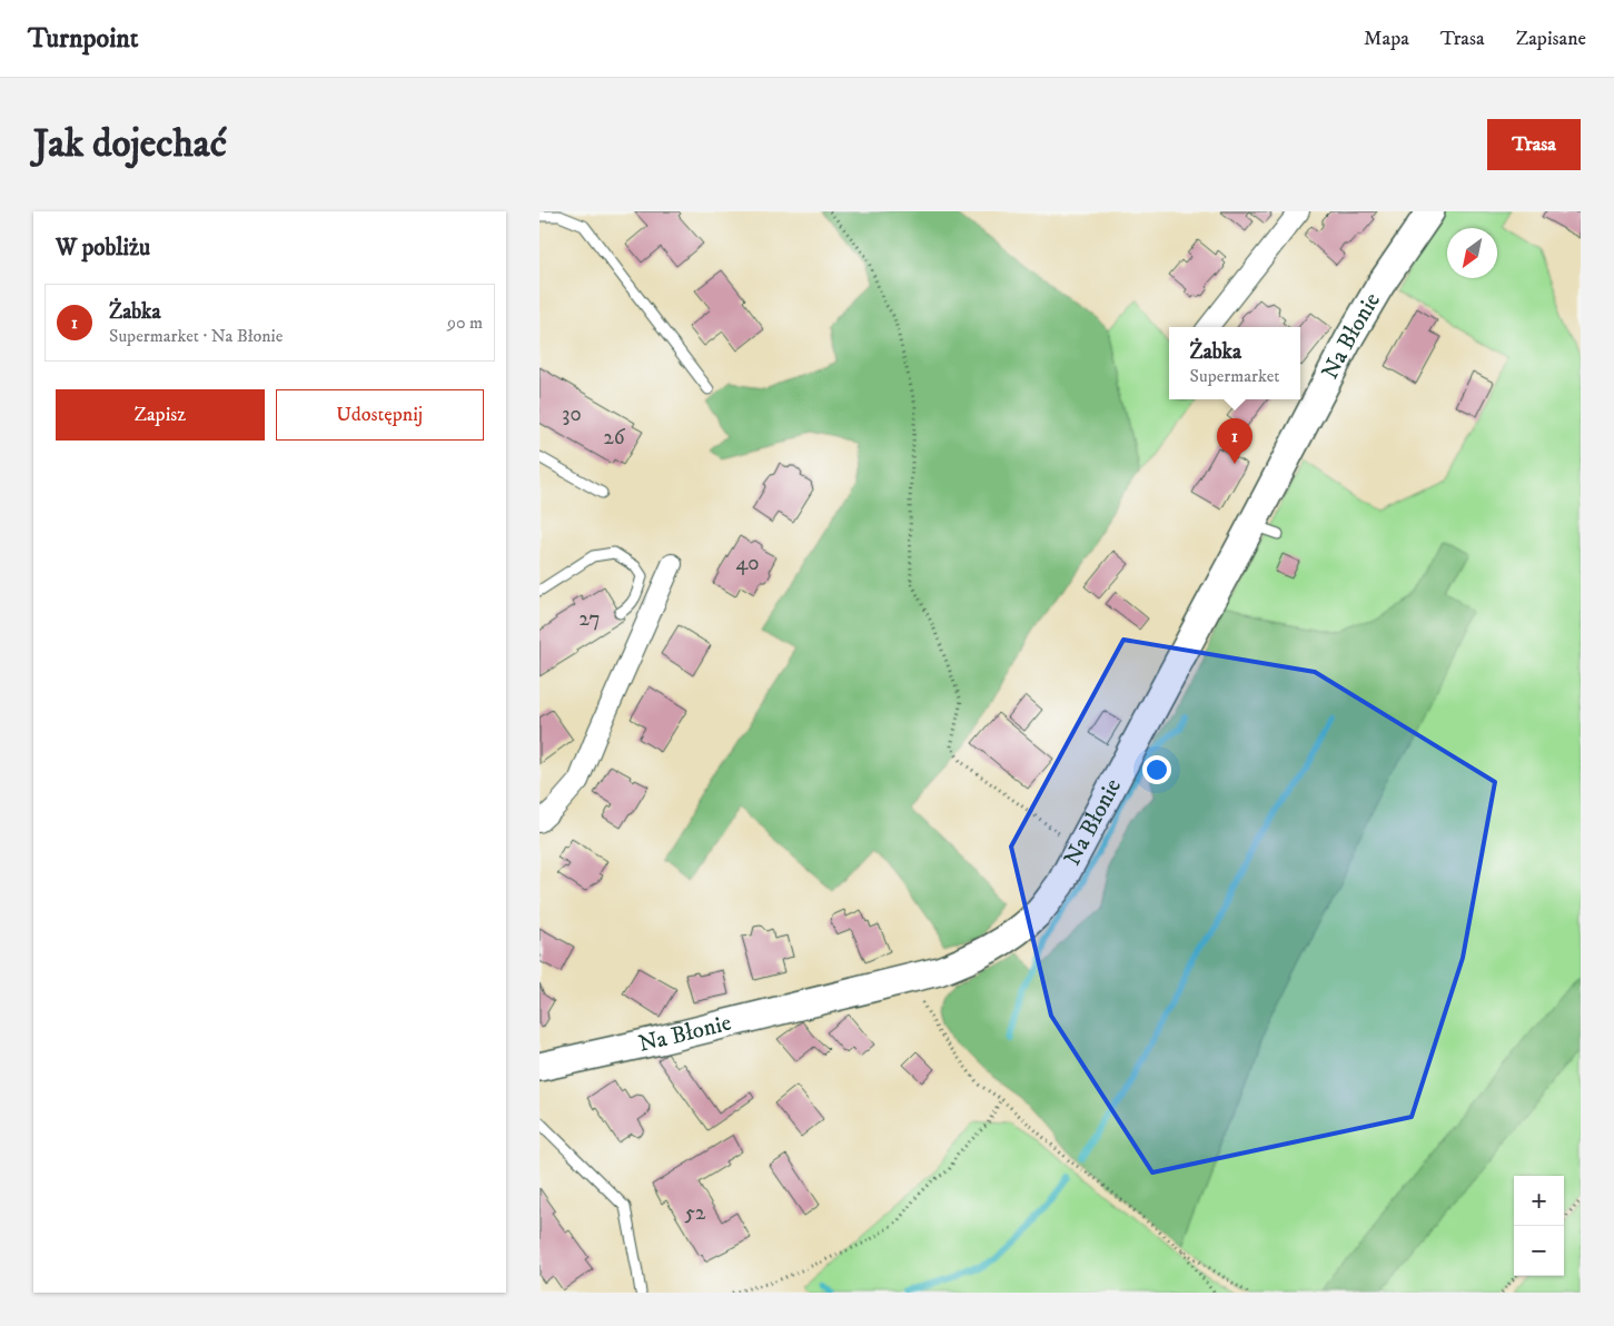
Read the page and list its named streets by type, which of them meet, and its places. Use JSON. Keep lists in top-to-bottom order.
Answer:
{
  "streets": {
    "street": ["Na Błonie"]
  },
  "house_numbers": [
    "30",
    "26",
    "40",
    "27",
    "52"
  ],
  "north": "bottom left",
  "page": {
    "header": "Turnpoint",
    "nav": ["Mapa", "Trasa", "Zapisane"],
    "buttons": [
      "Trasa",
      ["Zapisz", "Udostępnij"]
    ],
    "title": "Jak dojechać",
    "heading": "W pobliżu",
    "list": [
      {
        "mark": "1",
        "name": "Żabka",
        "note": "Supermarket · Na Błonie",
        "value": "90 m"
      }
    ],
    "popup": ["Żabka", "Supermarket"],
    "pins": "1",
    "map_buttons": ["+", "−"]
  }
}
